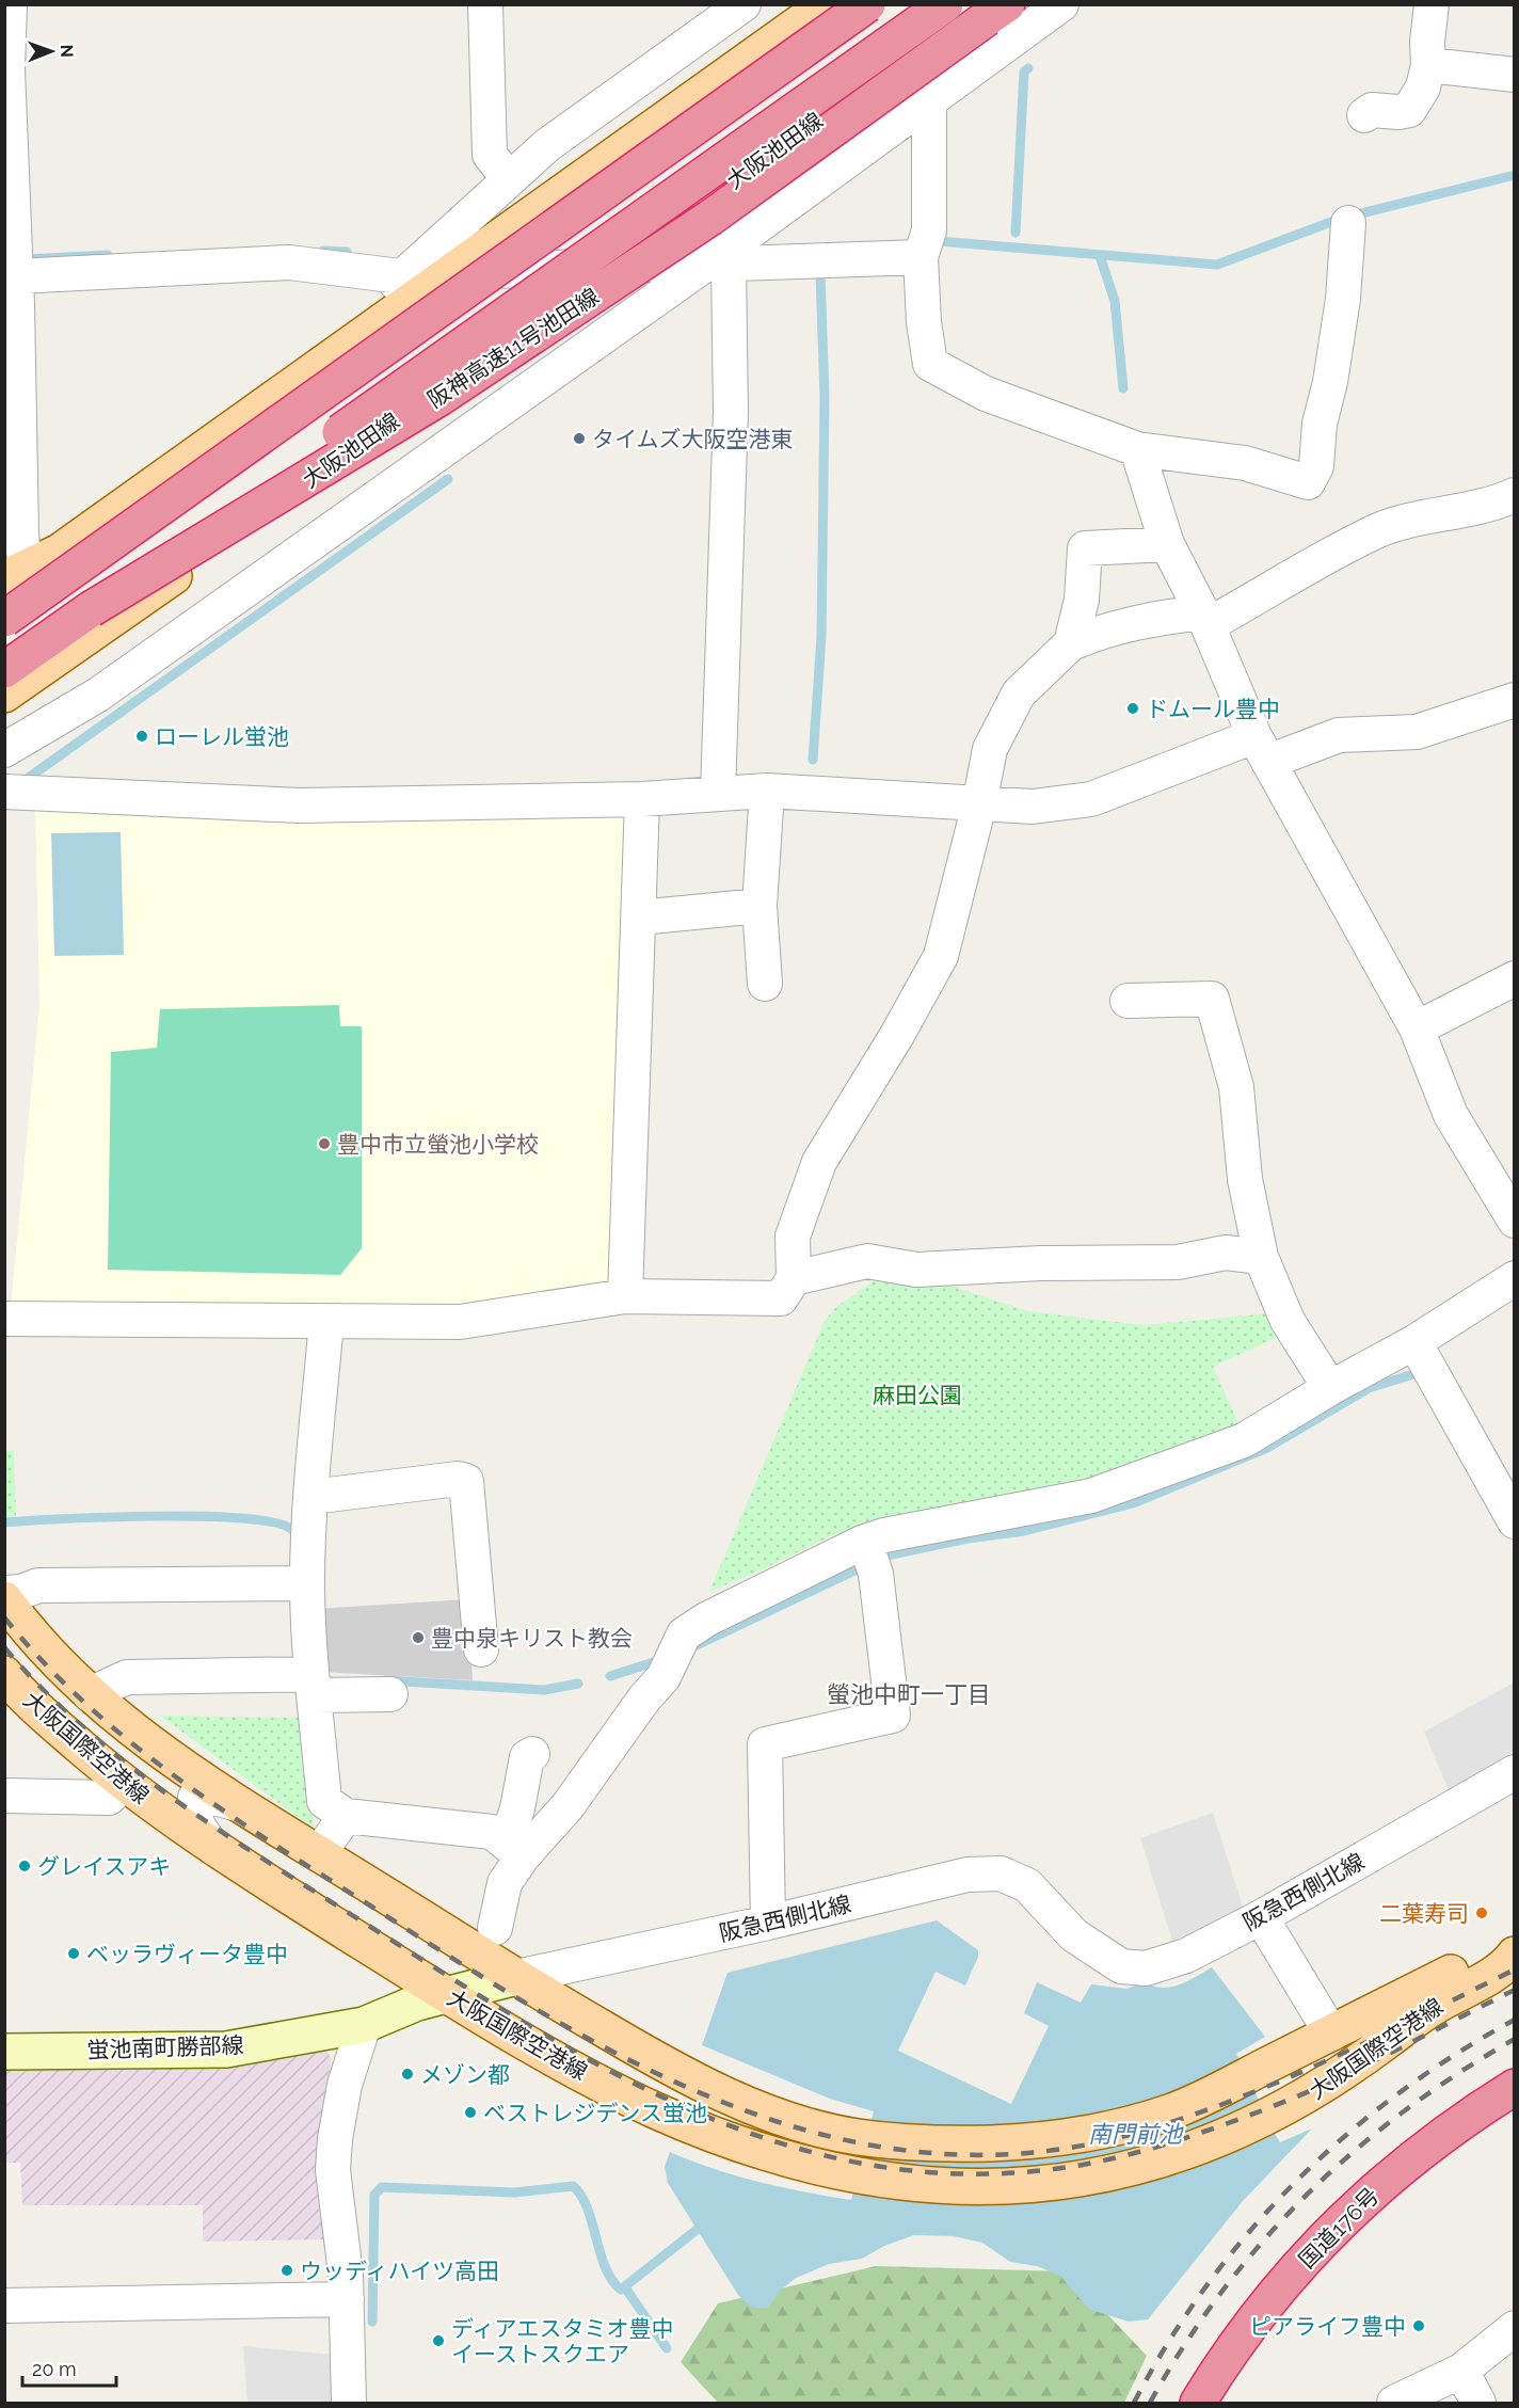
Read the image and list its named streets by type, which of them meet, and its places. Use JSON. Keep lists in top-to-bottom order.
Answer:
{
  "streets": {
    "highway": ["阪神高速11号池田線", "国道176号"],
    "main road": ["大阪池田線", "大阪国際空港線"],
    "street": ["阪急西側北線", "蛍池南町勝部線"]
  },
  "crossings": [
    ["大阪国際空港線", "阪急西側北線"],
    ["阪急西側北線", "蛍池南町勝部線"]
  ],
  "districts": ["螢池中町一丁目"],
  "water": ["南門前池"],
  "parks": ["麻田公園"],
  "places": [
    "タイムズ大阪空港東",
    "ドムール豊中",
    "ローレル蛍池",
    "豊中市立螢池小学校",
    "豊中泉キリスト教会",
    "グレイスアキ",
    "二葉寿司",
    "ベッラヴィータ豊中",
    "メゾン都",
    "ベストレジデンス蛍池",
    "ウッディハイツ高田",
    "ピアライフ豊中",
    "ディアエスタミオ豊中 イーストスクエア"
  ],
  "scale_bar": "20 m",
  "north": "right"
}
